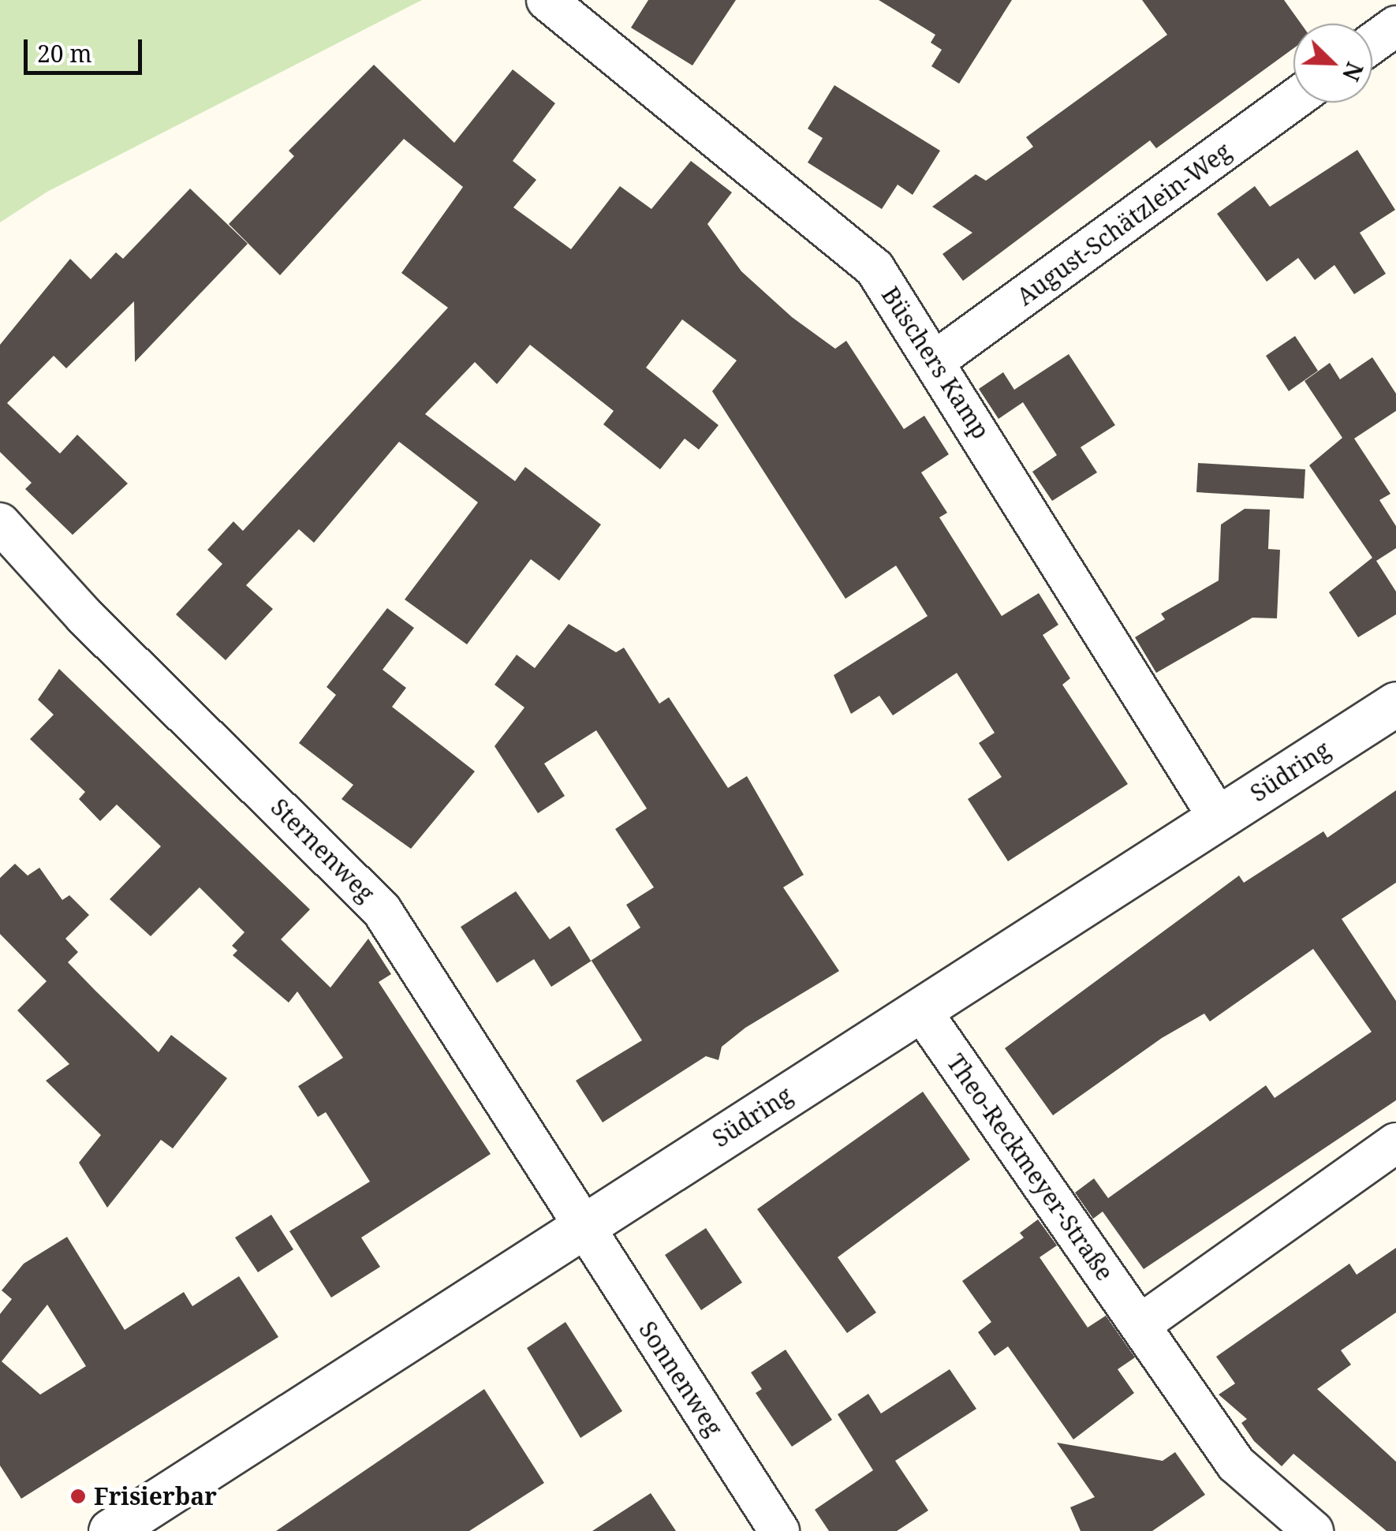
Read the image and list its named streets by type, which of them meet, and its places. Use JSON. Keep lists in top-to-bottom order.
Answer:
{
  "streets": {
    "street": [
      "August-Schätzlein-Weg",
      "Büschers Kamp",
      "Südring",
      "Sternenweg",
      "Theo-Reckmeyer-Straße",
      "Sonnenweg"
    ]
  },
  "crossings": [
    ["August-Schätzlein-Weg", "Büschers Kamp"],
    ["Büschers Kamp", "Südring"],
    ["Südring", "Sternenweg"],
    ["Südring", "Theo-Reckmeyer-Straße"],
    ["Südring", "Sonnenweg"],
    ["Sternenweg", "Sonnenweg"]
  ],
  "places": ["Frisierbar"],
  "scale_bar": "20 m",
  "north": "bottom right"
}
